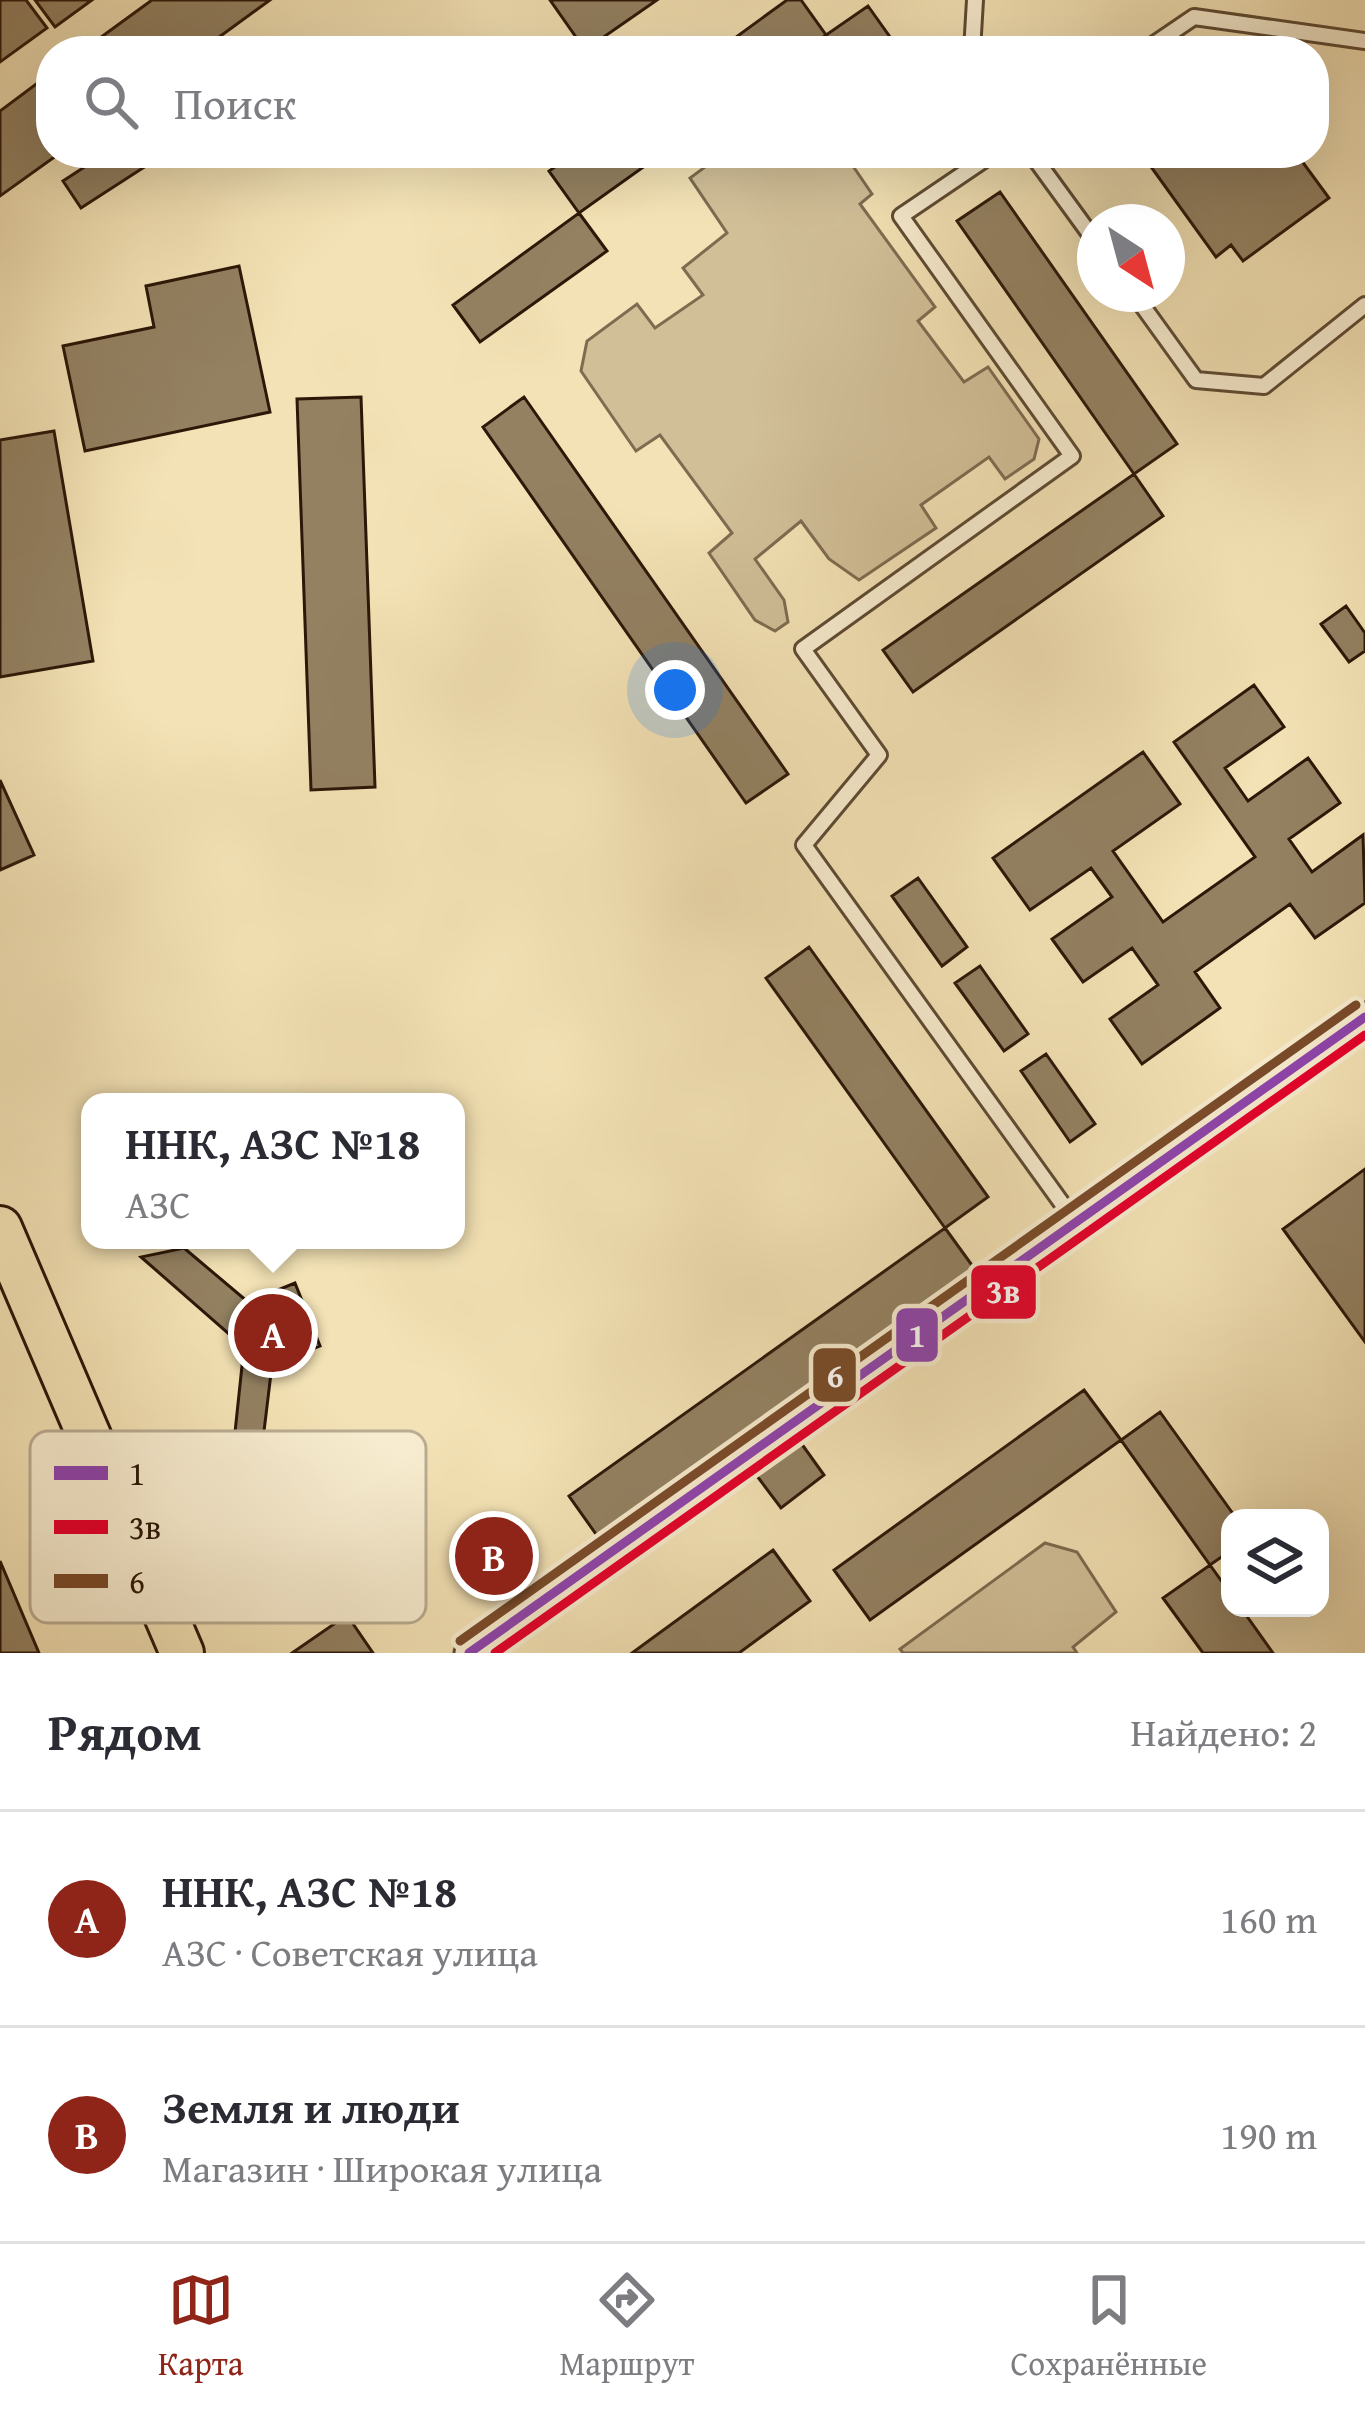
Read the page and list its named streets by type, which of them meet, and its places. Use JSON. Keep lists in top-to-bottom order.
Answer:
{
  "lines": ["transit line 6", "transit line 1", "transit line 3в"],
  "legend": ["1", "3в", "6"],
  "north": "bottom right",
  "page": {
    "search": "Поиск",
    "popup": ["ННК, АЗС №18", "АЗС"],
    "pins": ["A", "B"],
    "heading": ["Рядом", "Найдено: 2"],
    "list": [
      {
        "mark": "A",
        "name": "ННК, АЗС №18",
        "note": "АЗС · Советская улица",
        "value": "160 m"
      },
      {
        "mark": "B",
        "name": "Земля и люди",
        "note": "Магазин · Широкая улица",
        "value": "190 m"
      }
    ],
    "nav": ["Карта", "Маршрут", "Сохранённые"]
  }
}
